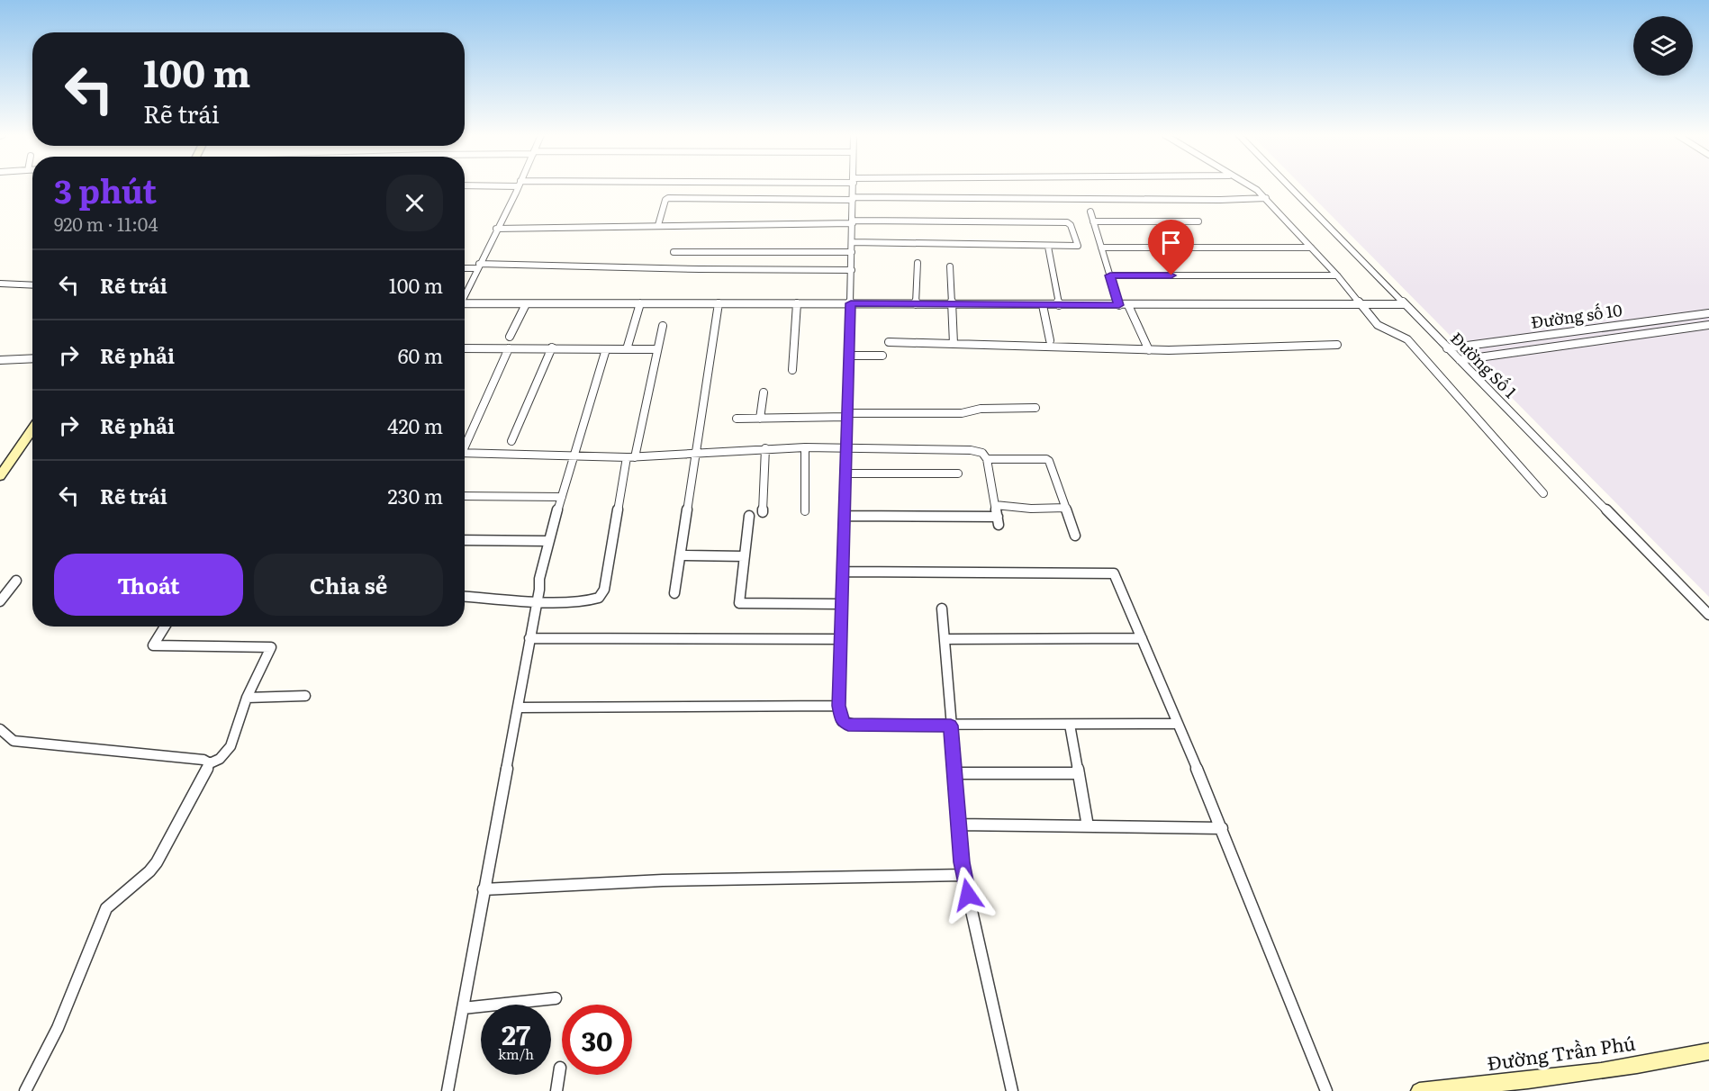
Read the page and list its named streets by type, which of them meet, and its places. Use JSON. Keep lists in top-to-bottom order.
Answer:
{
  "streets": {
    "main road": ["Đường Trần Phú"],
    "street": ["Đường số 10", "Đường Số 1"]
  },
  "crossings": [
    ["Đường số 10", "Đường Số 1"]
  ],
  "page": {
    "turn": ["100 m", "Rẽ trái"],
    "heading": ["3 phút", "920 m · 11:04"],
    "list": [
      {
        "name": "Rẽ trái",
        "value": "100 m"
      },
      {
        "name": "Rẽ phải",
        "value": "60 m"
      },
      {
        "name": "Rẽ phải",
        "value": "420 m"
      },
      {
        "name": "Rẽ trái",
        "value": "230 m"
      }
    ],
    "buttons": ["Thoát", "Chia sẻ"],
    "speed": "27 km/h",
    "limit": "30"
  }
}
